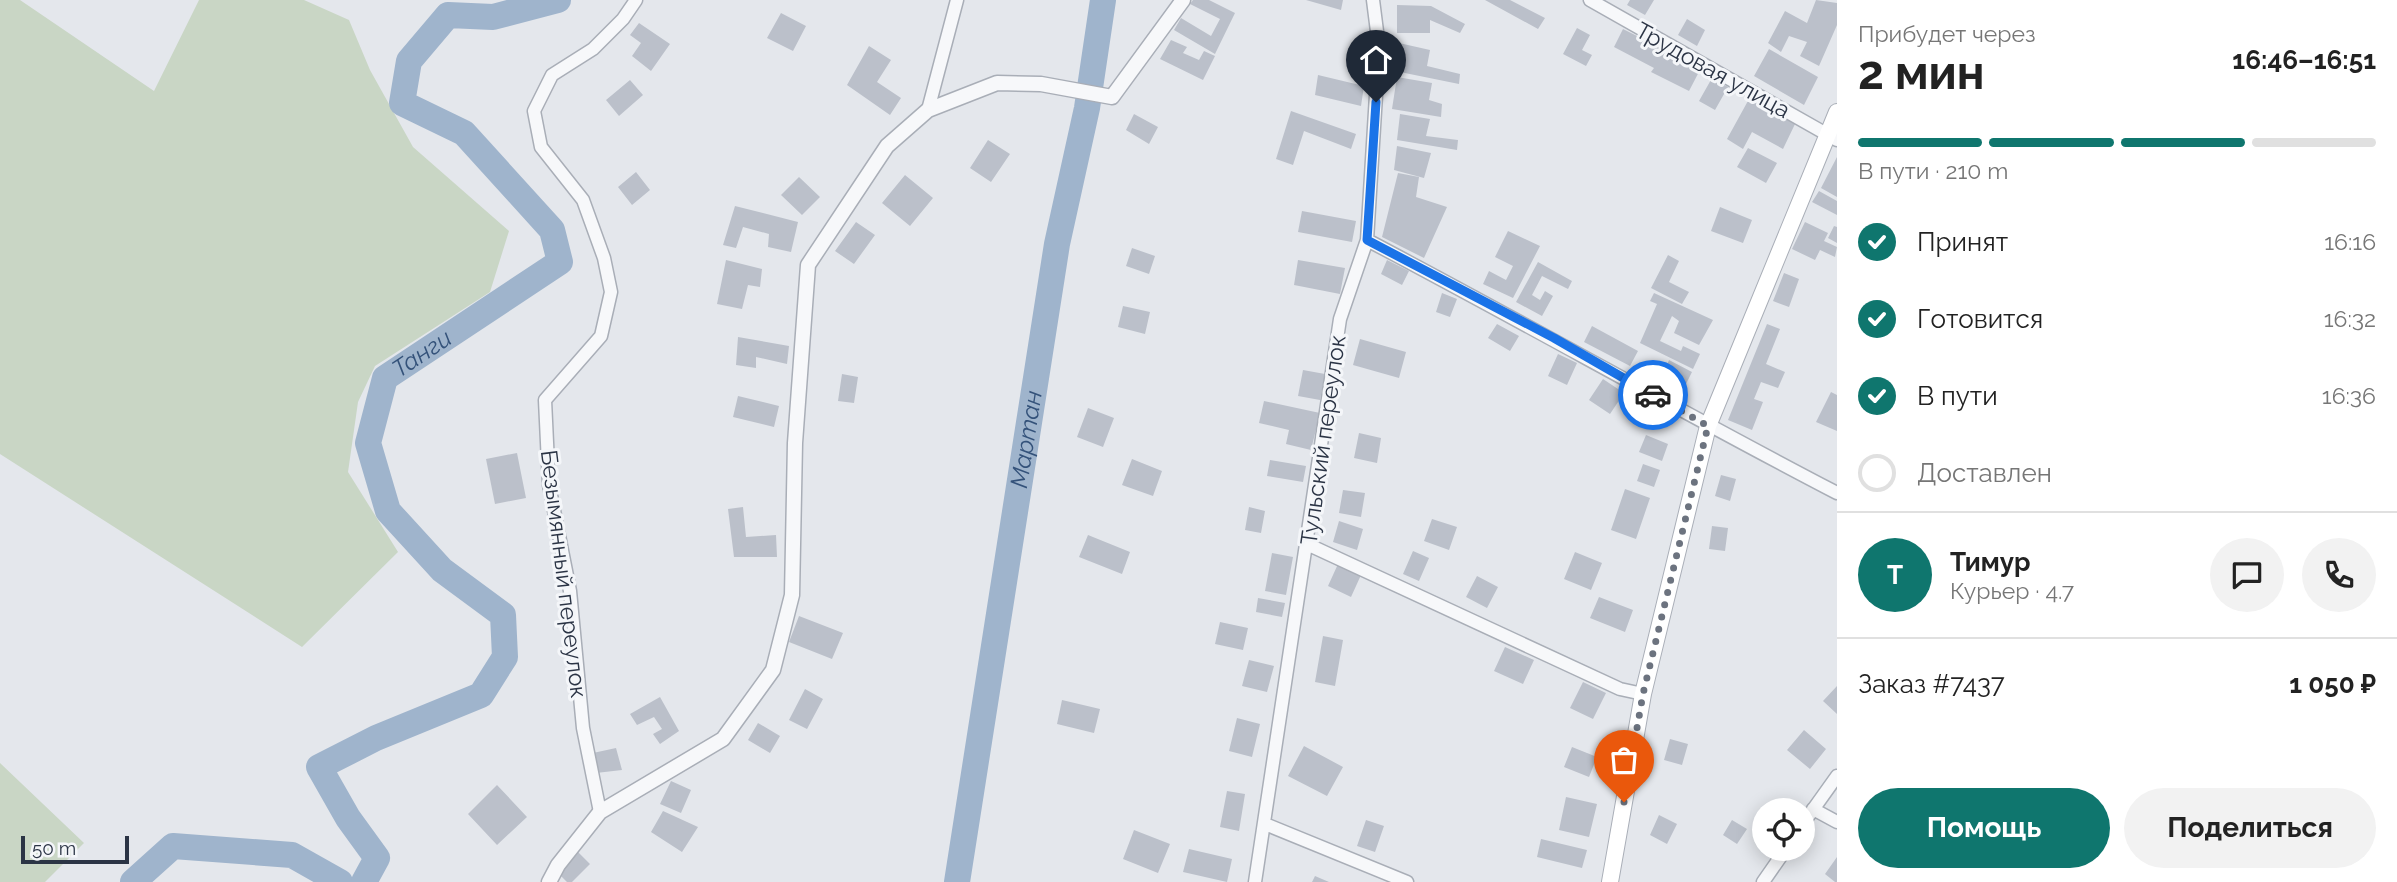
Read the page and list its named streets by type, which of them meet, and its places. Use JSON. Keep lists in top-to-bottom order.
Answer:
{
  "streets": {
    "street": ["Трудовая улица", "Тульский переулок", "Безымянный переулок"]
  },
  "water": ["Танги", "Мартан"],
  "scale_bar": "50 m",
  "page": {
    "heading": ["2 мин", "Прибудет через", "16:46–16:51"],
    "panel": [
      "Тимур",
      "Курьер · 4.7",
      "Заказ #7437",
      "1 050 ₽"
    ],
    "bar": "В пути · 210 m",
    "list": [
      ["Принят", "16:16"],
      ["Готовится", "16:32"],
      ["В пути", "16:36"],
      "Доставлен"
    ],
    "round": "Т",
    "buttons": ["Помощь", "Поделиться"],
    "scale": "50 m"
  }
}
